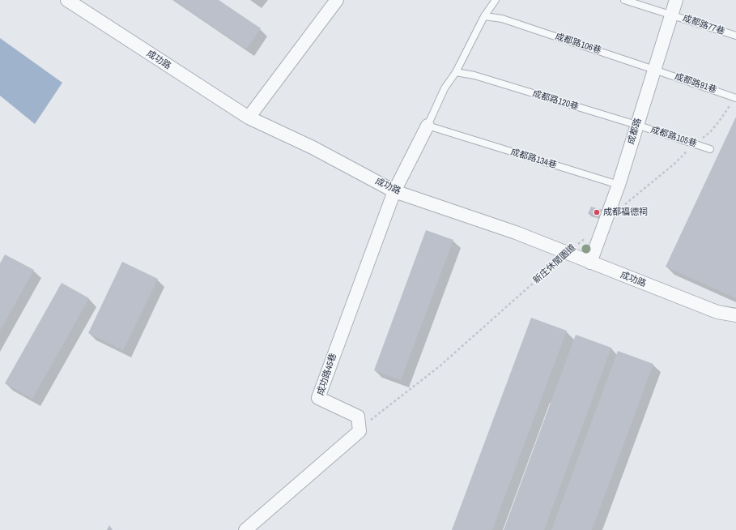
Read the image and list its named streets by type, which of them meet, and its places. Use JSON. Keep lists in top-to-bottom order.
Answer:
{
  "streets": {
    "street": ["成功路", "成都路", "成功路45巷"],
    "lane": [
      "成都路77巷",
      "成都路106巷",
      "成都路91巷",
      "成都路120巷",
      "成都路105巷",
      "成都路134巷"
    ],
    "path": ["新庄休閒園道"]
  },
  "crossings": [
    ["成都路77巷", "成都路"],
    ["成都路106巷", "成都路91巷"],
    ["成都路106巷", "成都路"],
    ["成功路", "成都路"],
    ["成功路", "新庄休閒園道"],
    ["成功路", "成功路45巷"],
    ["成都路91巷", "成都路"],
    ["成都路120巷", "成都路"],
    ["成都路120巷", "成都路105巷"],
    ["成都路", "成都路105巷"],
    ["成都路", "成都路134巷"]
  ],
  "places": ["成都福德祠"]
}
